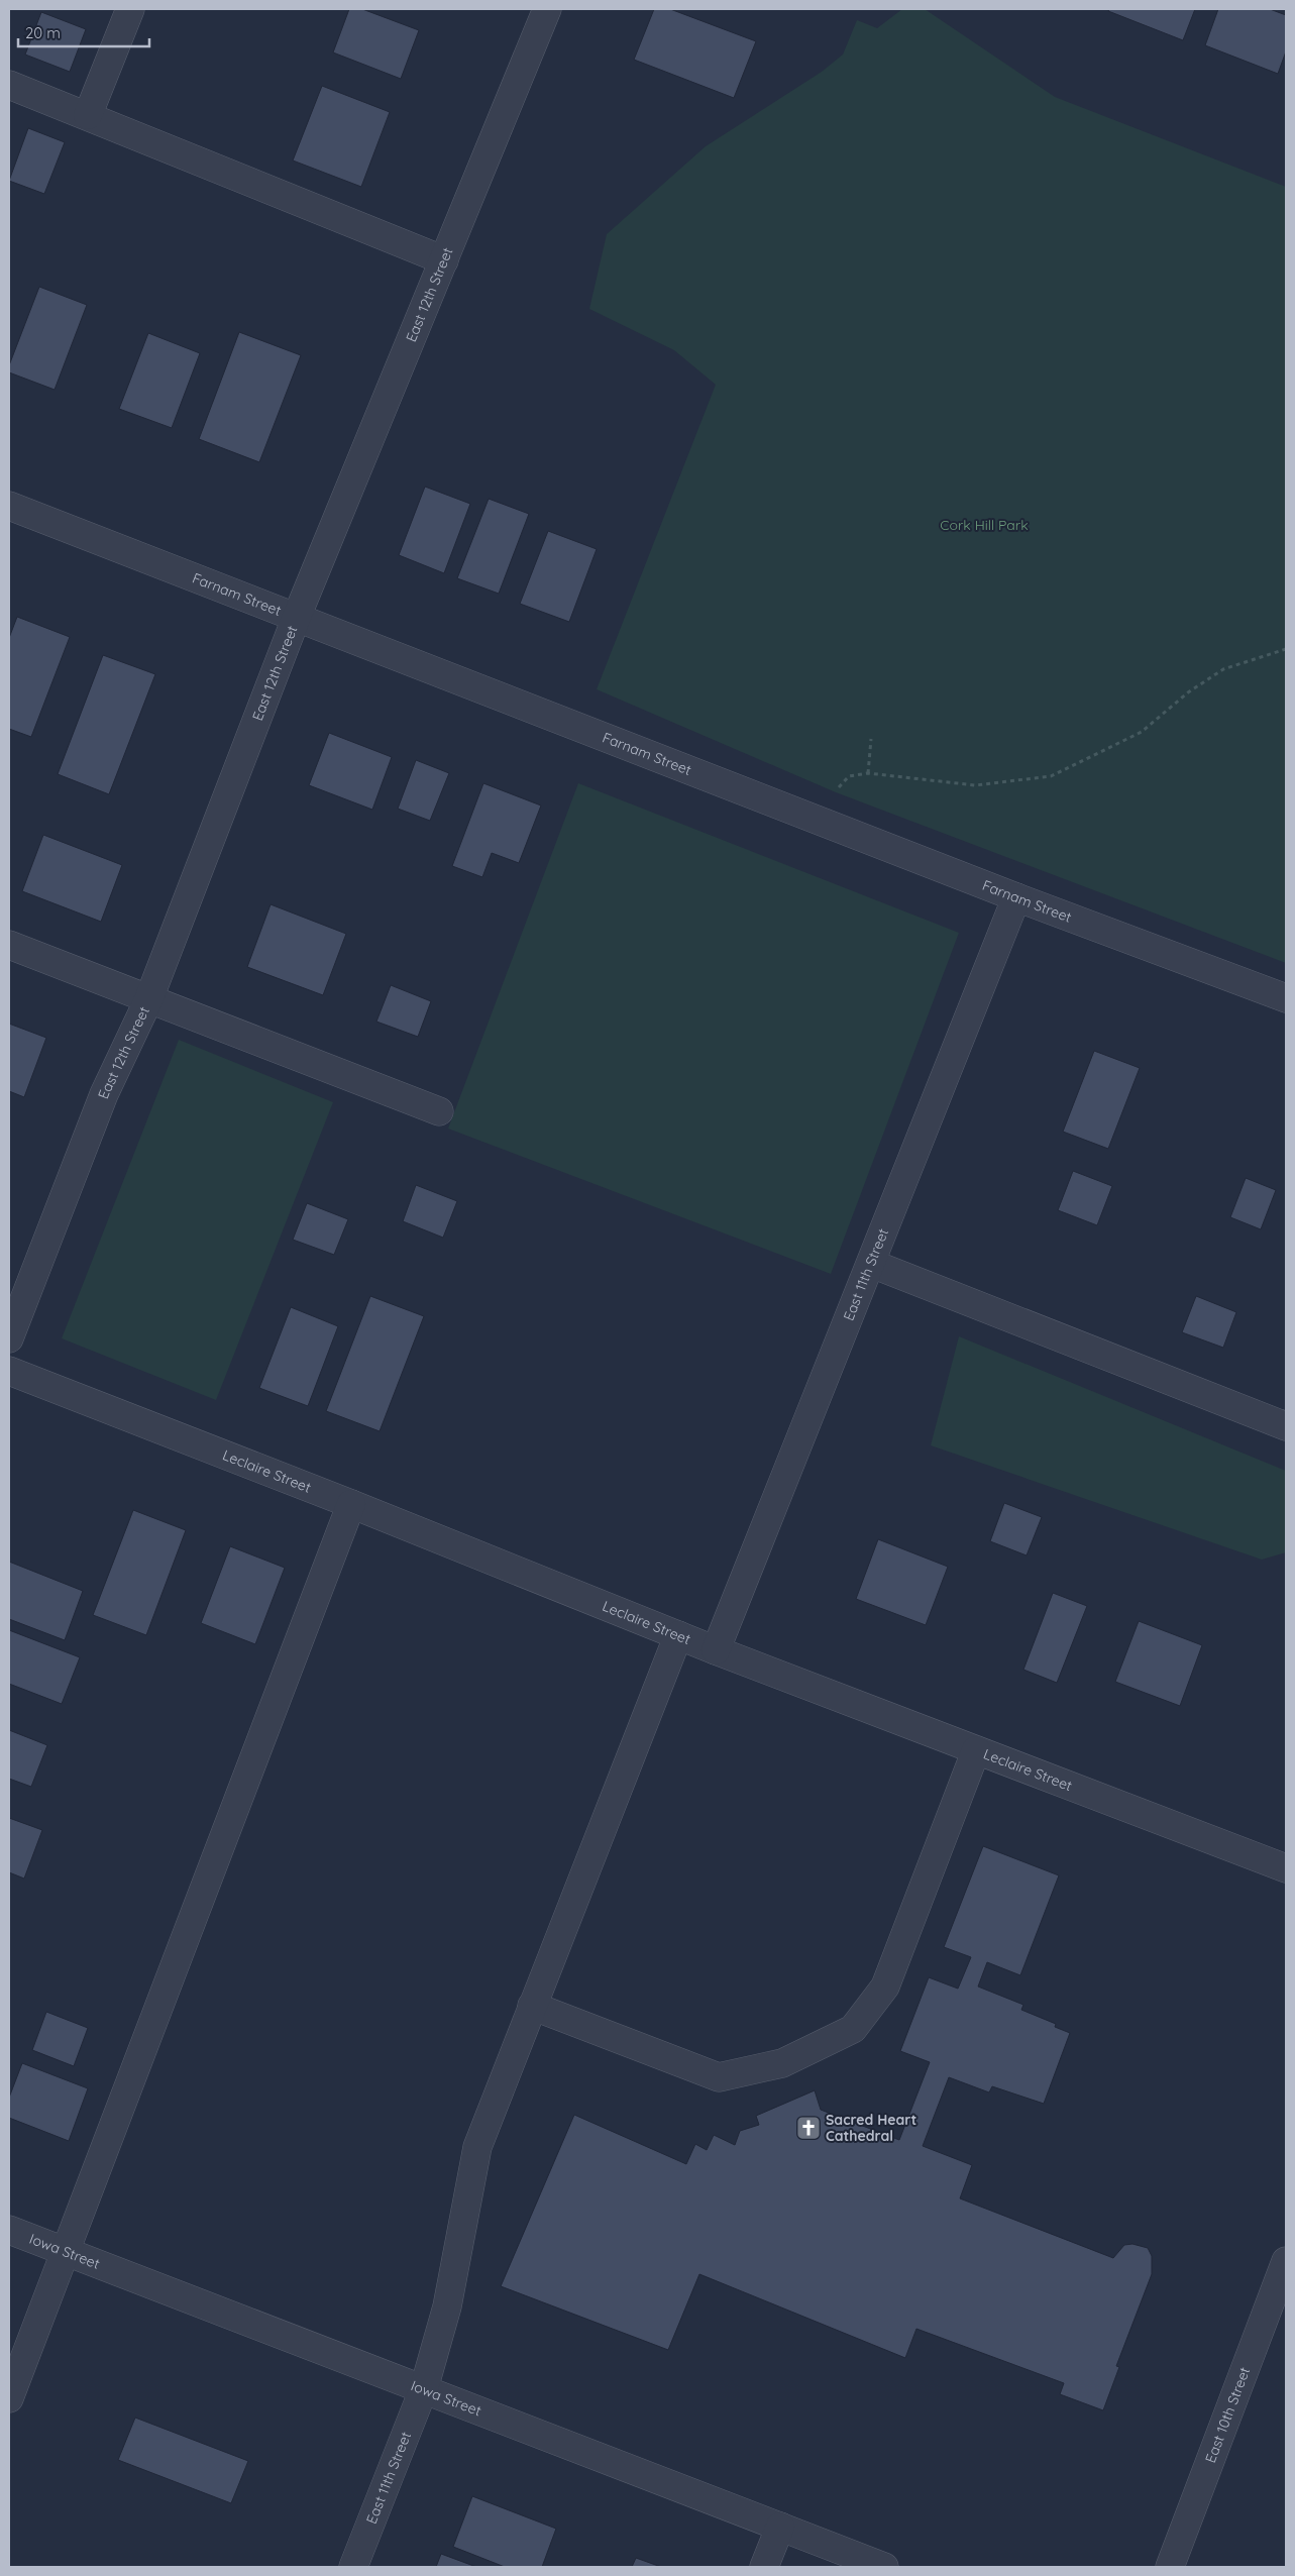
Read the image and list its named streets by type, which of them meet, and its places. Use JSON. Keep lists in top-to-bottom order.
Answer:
{
  "streets": {
    "street": [
      "East 12th Street",
      "Farnam Street",
      "East 11th Street",
      "Leclaire Street",
      "Iowa Street",
      "East 10th Street"
    ]
  },
  "crossings": [
    ["East 12th Street", "Farnam Street"],
    ["Farnam Street", "East 11th Street"],
    ["East 11th Street", "Leclaire Street"],
    ["East 11th Street", "Iowa Street"]
  ],
  "parks": ["Cork Hill Park"],
  "places": {
    "church": ["Sacred Heart Cathedral"]
  },
  "scale_bar": "20 m"
}
